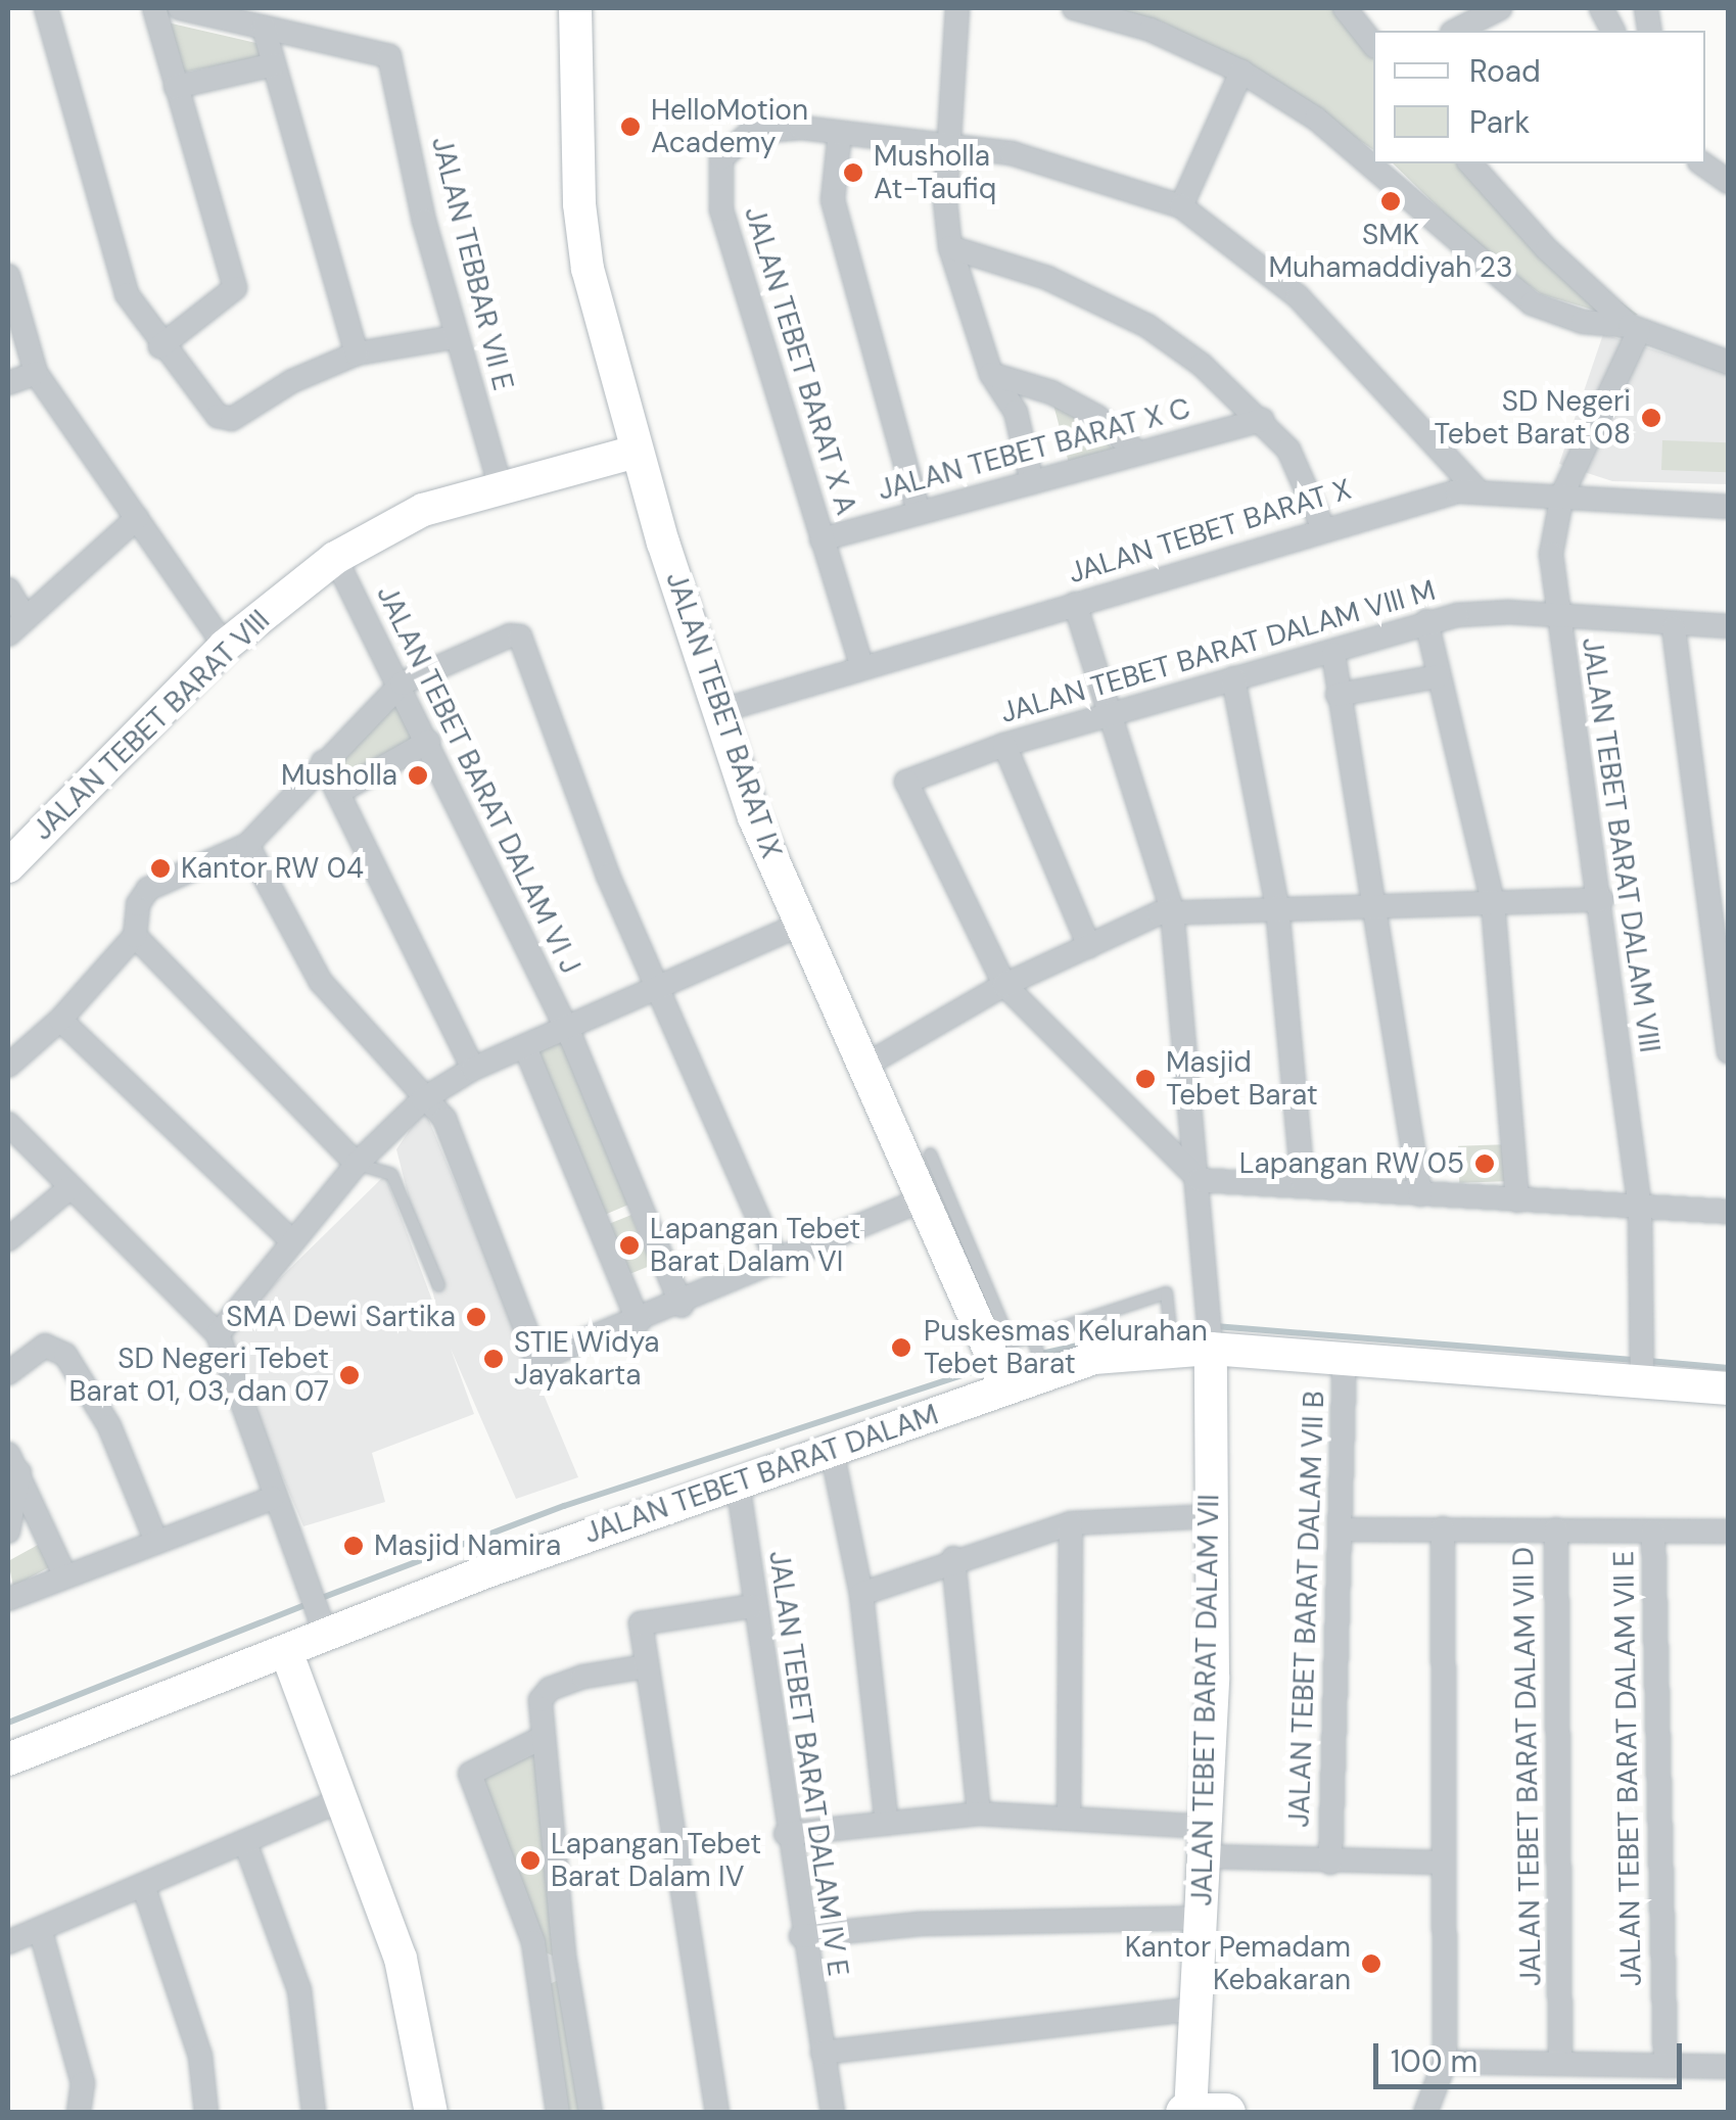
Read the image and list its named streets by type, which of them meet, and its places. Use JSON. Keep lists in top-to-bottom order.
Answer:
{
  "streets": {
    "street": [
      "JALAN TEBBAR VII E",
      "JALAN TEBET BARAT X A",
      "JALAN TEBET BARAT X C",
      "JALAN TEBET BARAT X",
      "JALAN TEBET BARAT DALAM VIII M",
      "JALAN TEBET BARAT IX",
      "JALAN TEBET BARAT VIII",
      "JALAN TEBET BARAT DALAM VI J",
      "JALAN TEBET BARAT DALAM VIII",
      "JALAN TEBET BARAT DALAM",
      "JALAN TEBET BARAT DALAM VII B",
      "JALAN TEBET BARAT DALAM VII",
      "JALAN TEBET BARAT DALAM IV E",
      "JALAN TEBET BARAT DALAM VII D",
      "JALAN TEBET BARAT DALAM VII E"
    ]
  },
  "crossings": [
    ["JALAN TEBBAR VII E", "JALAN TEBET BARAT VIII"],
    ["JALAN TEBET BARAT X A", "JALAN TEBET BARAT X C"],
    ["JALAN TEBET BARAT X A", "JALAN TEBET BARAT X"],
    ["JALAN TEBET BARAT X", "JALAN TEBET BARAT IX"],
    ["JALAN TEBET BARAT X", "JALAN TEBET BARAT DALAM VIII"],
    ["JALAN TEBET BARAT DALAM VIII M", "JALAN TEBET BARAT DALAM VIII"],
    ["JALAN TEBET BARAT IX", "JALAN TEBET BARAT VIII"],
    ["JALAN TEBET BARAT IX", "JALAN TEBET BARAT DALAM"],
    ["JALAN TEBET BARAT VIII", "JALAN TEBET BARAT DALAM VI J"],
    ["JALAN TEBET BARAT DALAM VIII", "JALAN TEBET BARAT DALAM"],
    ["JALAN TEBET BARAT DALAM", "JALAN TEBET BARAT DALAM VII B"],
    ["JALAN TEBET BARAT DALAM", "JALAN TEBET BARAT DALAM VII"],
    ["JALAN TEBET BARAT DALAM", "JALAN TEBET BARAT DALAM IV E"]
  ],
  "places": [
    "HelloMotion Academy",
    "Musholla At-Taufiq",
    "SMK Muhamaddiyah 23",
    "SD Negeri Tebet Barat 08",
    "Musholla",
    "Kantor RW 04",
    "Masjid Tebet Barat",
    "Lapangan RW 05",
    "Lapangan Tebet Barat Dalam VI",
    "SMA Dewi Sartika",
    "Puskesmas Kelurahan Tebet Barat",
    "STIE Widya Jayakarta",
    "SD Negeri Tebet Barat 01, 03, dan 07",
    "Masjid Namira",
    "Lapangan Tebet Barat Dalam IV",
    "Kantor Pemadam Kebakaran"
  ],
  "legend": ["Road", "Park"],
  "scale_bar": "100 m"
}
